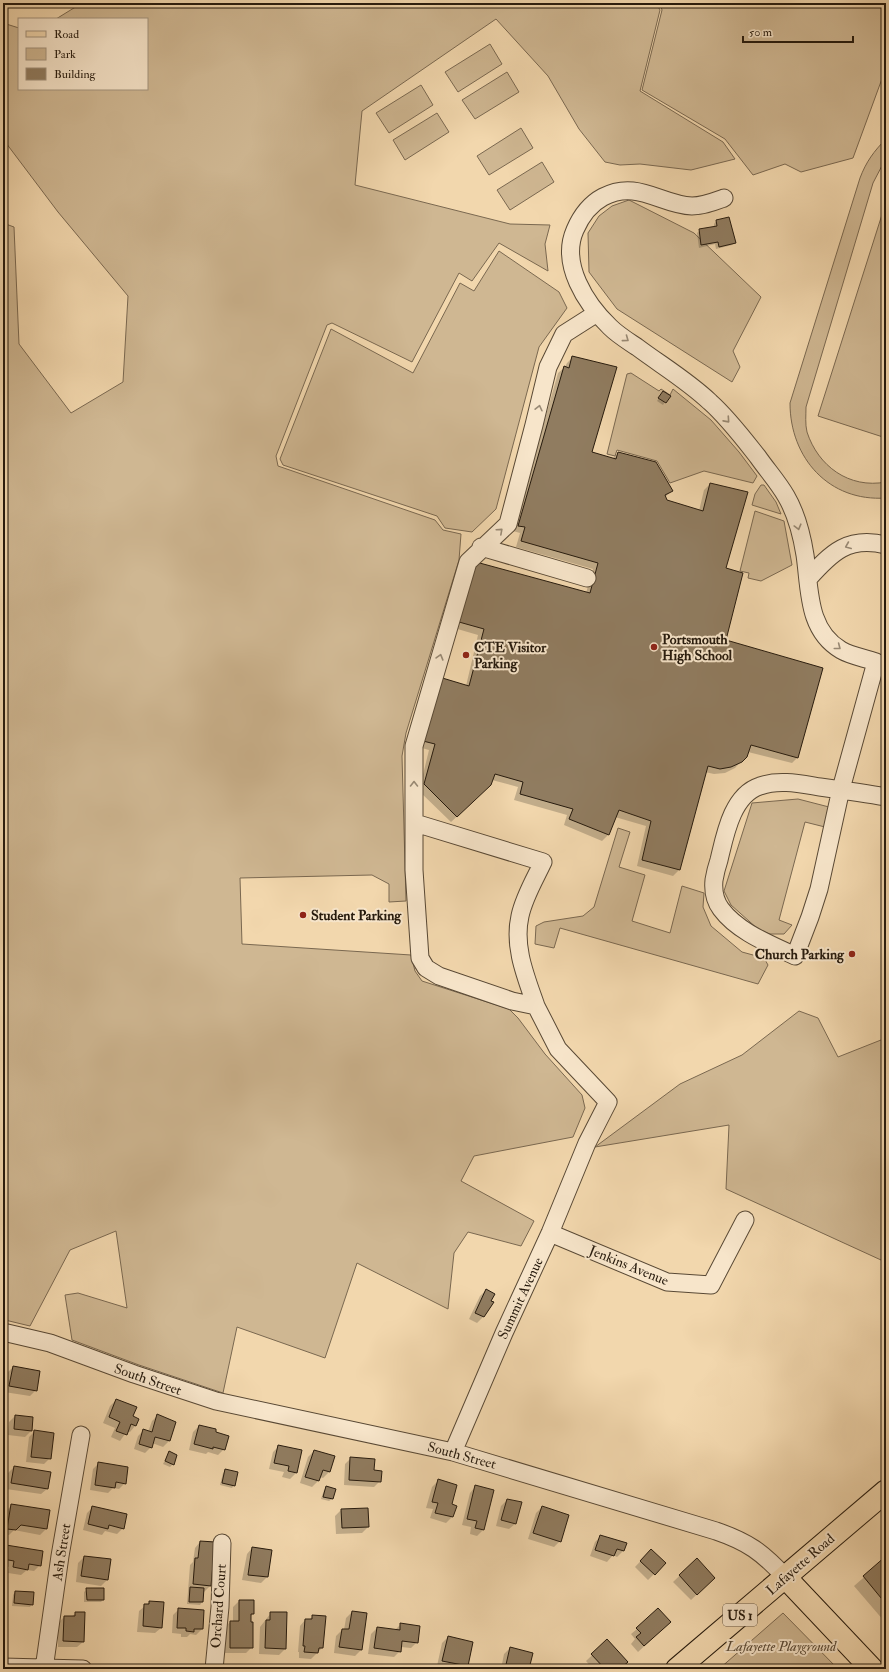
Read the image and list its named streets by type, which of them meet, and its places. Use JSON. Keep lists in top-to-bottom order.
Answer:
{
  "streets": {
    "main road": ["South Street", "Lafayette Road", "US 1"],
    "street": [
      "Jenkins Avenue",
      "Summit Avenue",
      "Ash Street",
      "Orchard Court"
    ]
  },
  "crossings": [
    ["Jenkins Avenue", "Summit Avenue"],
    ["Summit Avenue", "South Street"],
    ["South Street", "Lafayette Road"]
  ],
  "parks": ["Lafayette Playground"],
  "places": [
    "Portsmouth High School",
    "CTE Visitor Parking",
    "Student Parking",
    "Church Parking"
  ],
  "legend": ["Road", "Park", "Building"],
  "scale_bar": "50 m"
}
